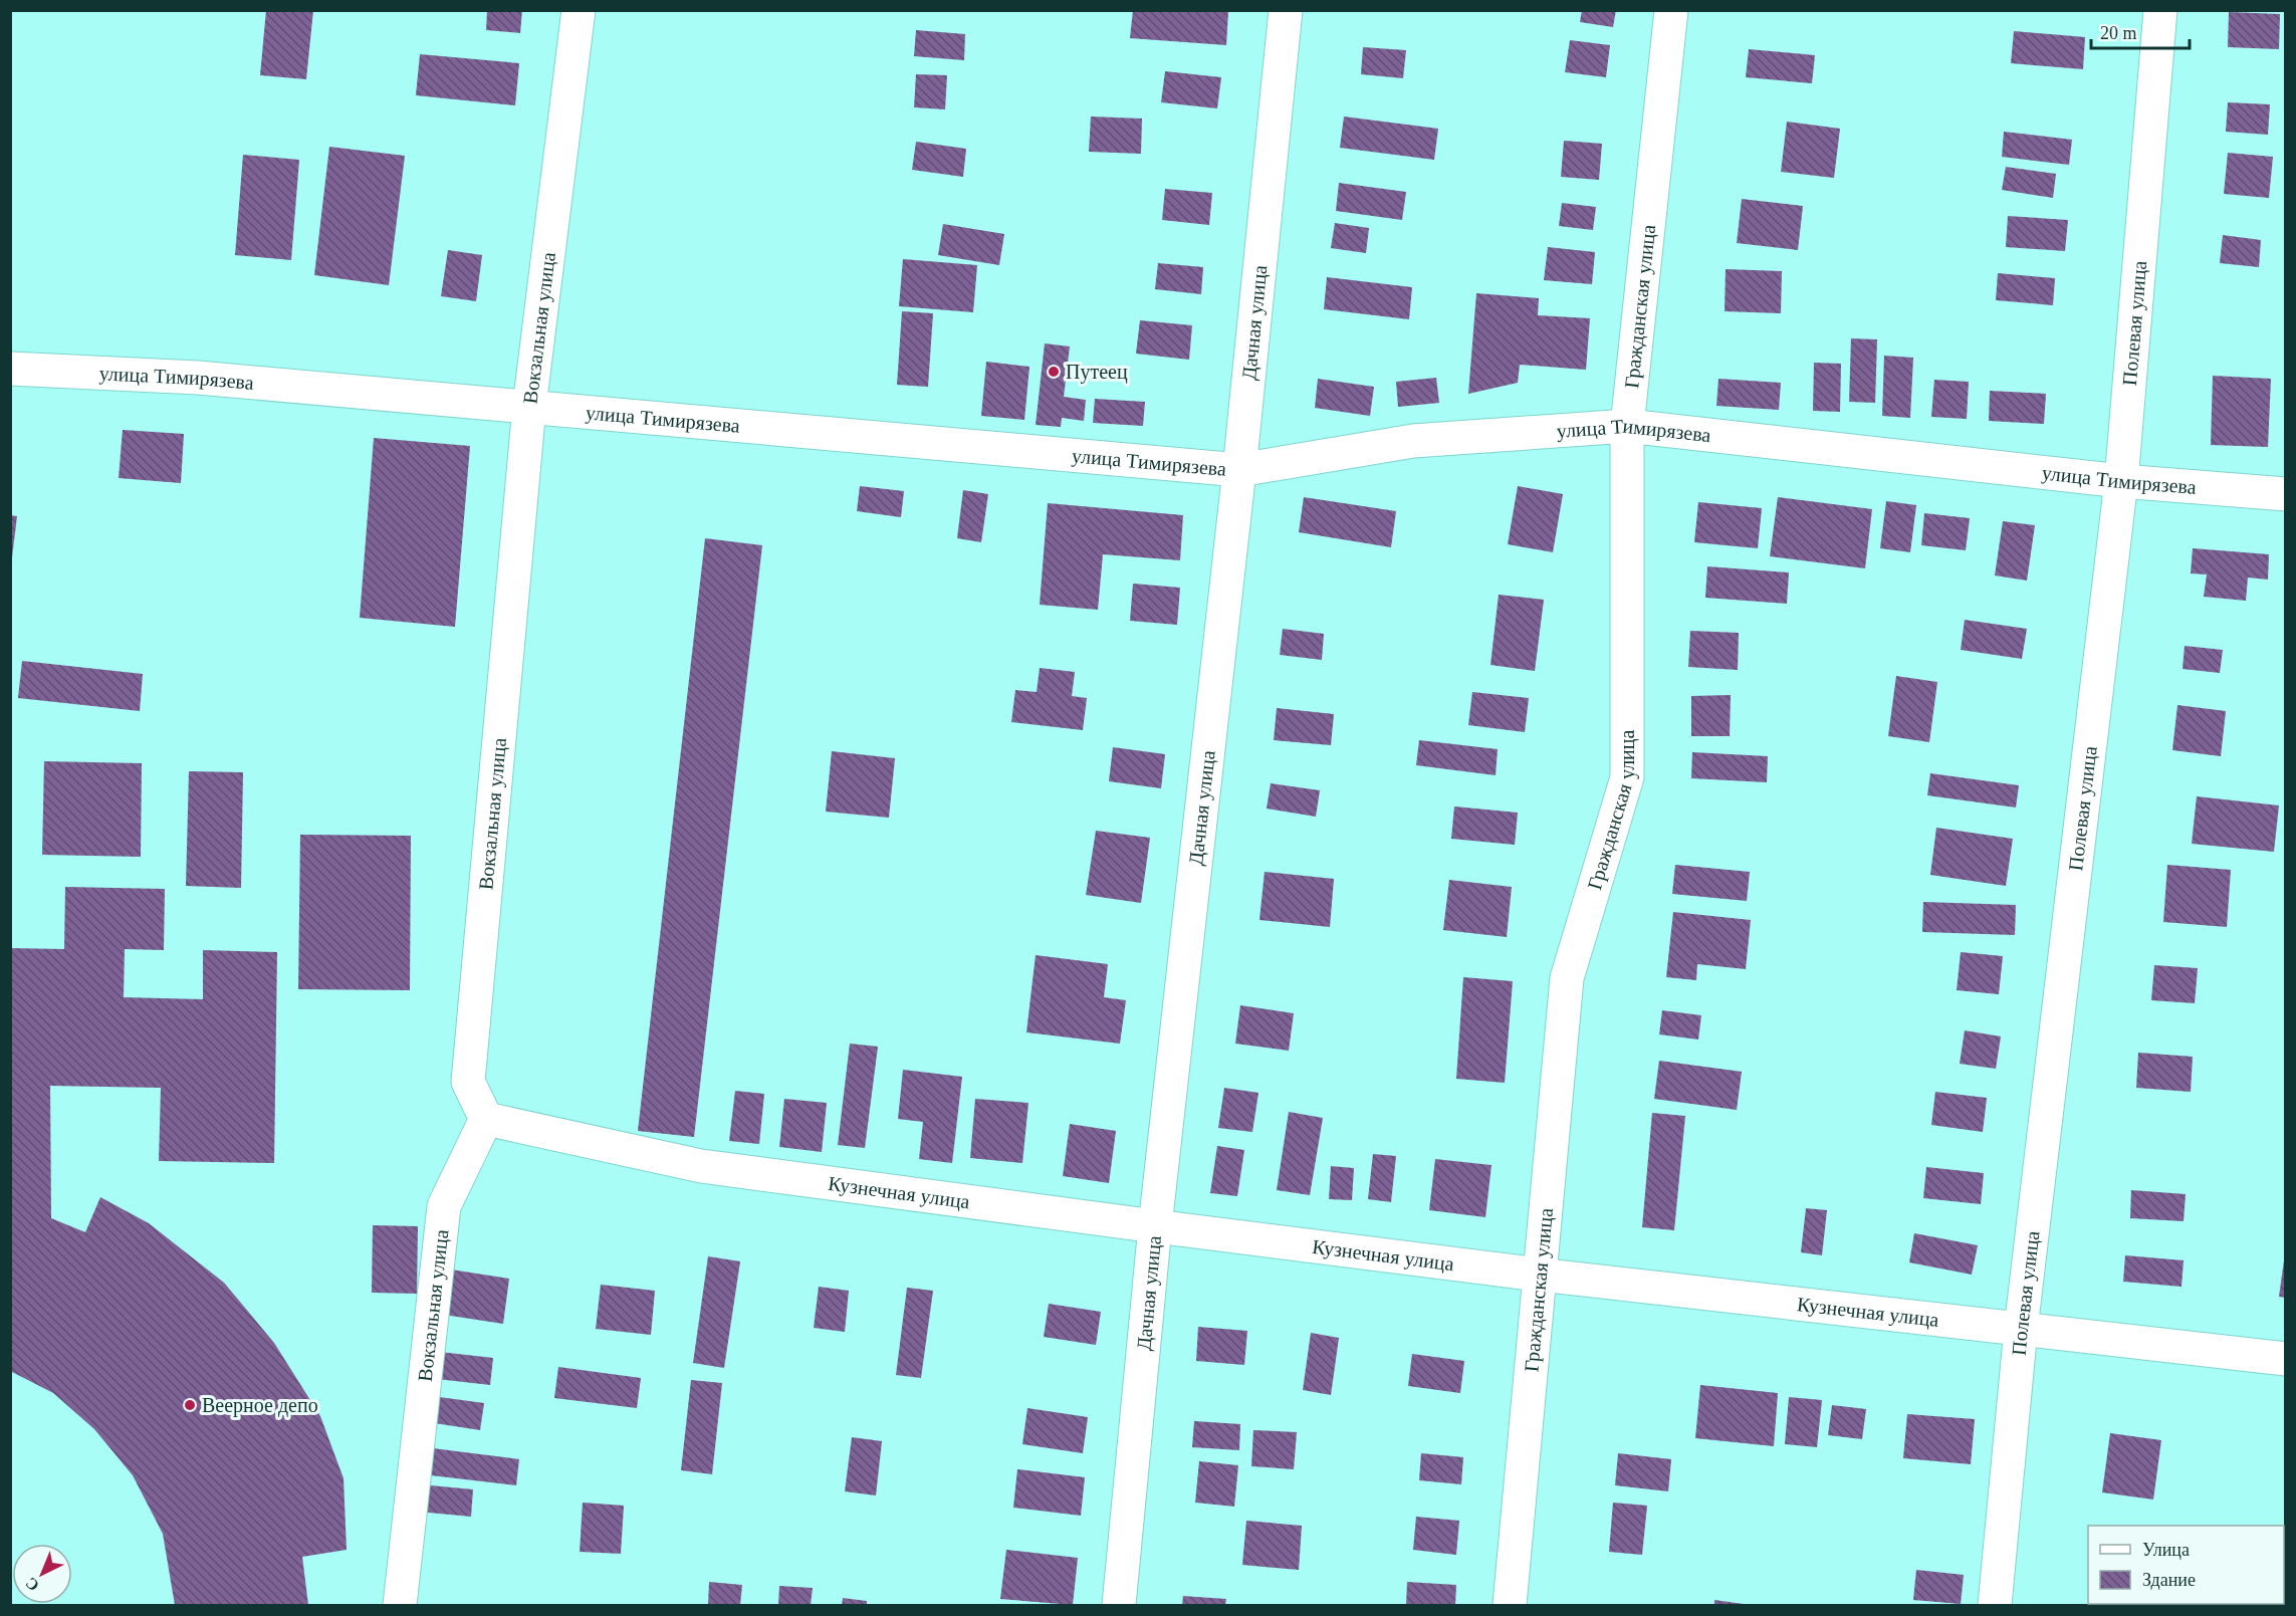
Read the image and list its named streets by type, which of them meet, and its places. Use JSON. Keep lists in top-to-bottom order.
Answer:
{
  "streets": {
    "street": [
      "Гражданская улица",
      "Дачная улица",
      "Полевая улица",
      "Вокзальная улица",
      "улица Тимирязева",
      "Кузнечная улица"
    ]
  },
  "crossings": [
    ["Гражданская улица", "улица Тимирязева"],
    ["Гражданская улица", "Кузнечная улица"],
    ["Дачная улица", "улица Тимирязева"],
    ["Дачная улица", "Кузнечная улица"],
    ["Полевая улица", "улица Тимирязева"],
    ["Полевая улица", "Кузнечная улица"],
    ["Вокзальная улица", "улица Тимирязева"],
    ["Вокзальная улица", "Кузнечная улица"]
  ],
  "places": ["Путеец", "Веерное депо"],
  "legend": ["Улица", "Здание"],
  "scale_bar": "20 m",
  "north": "bottom left"
}
